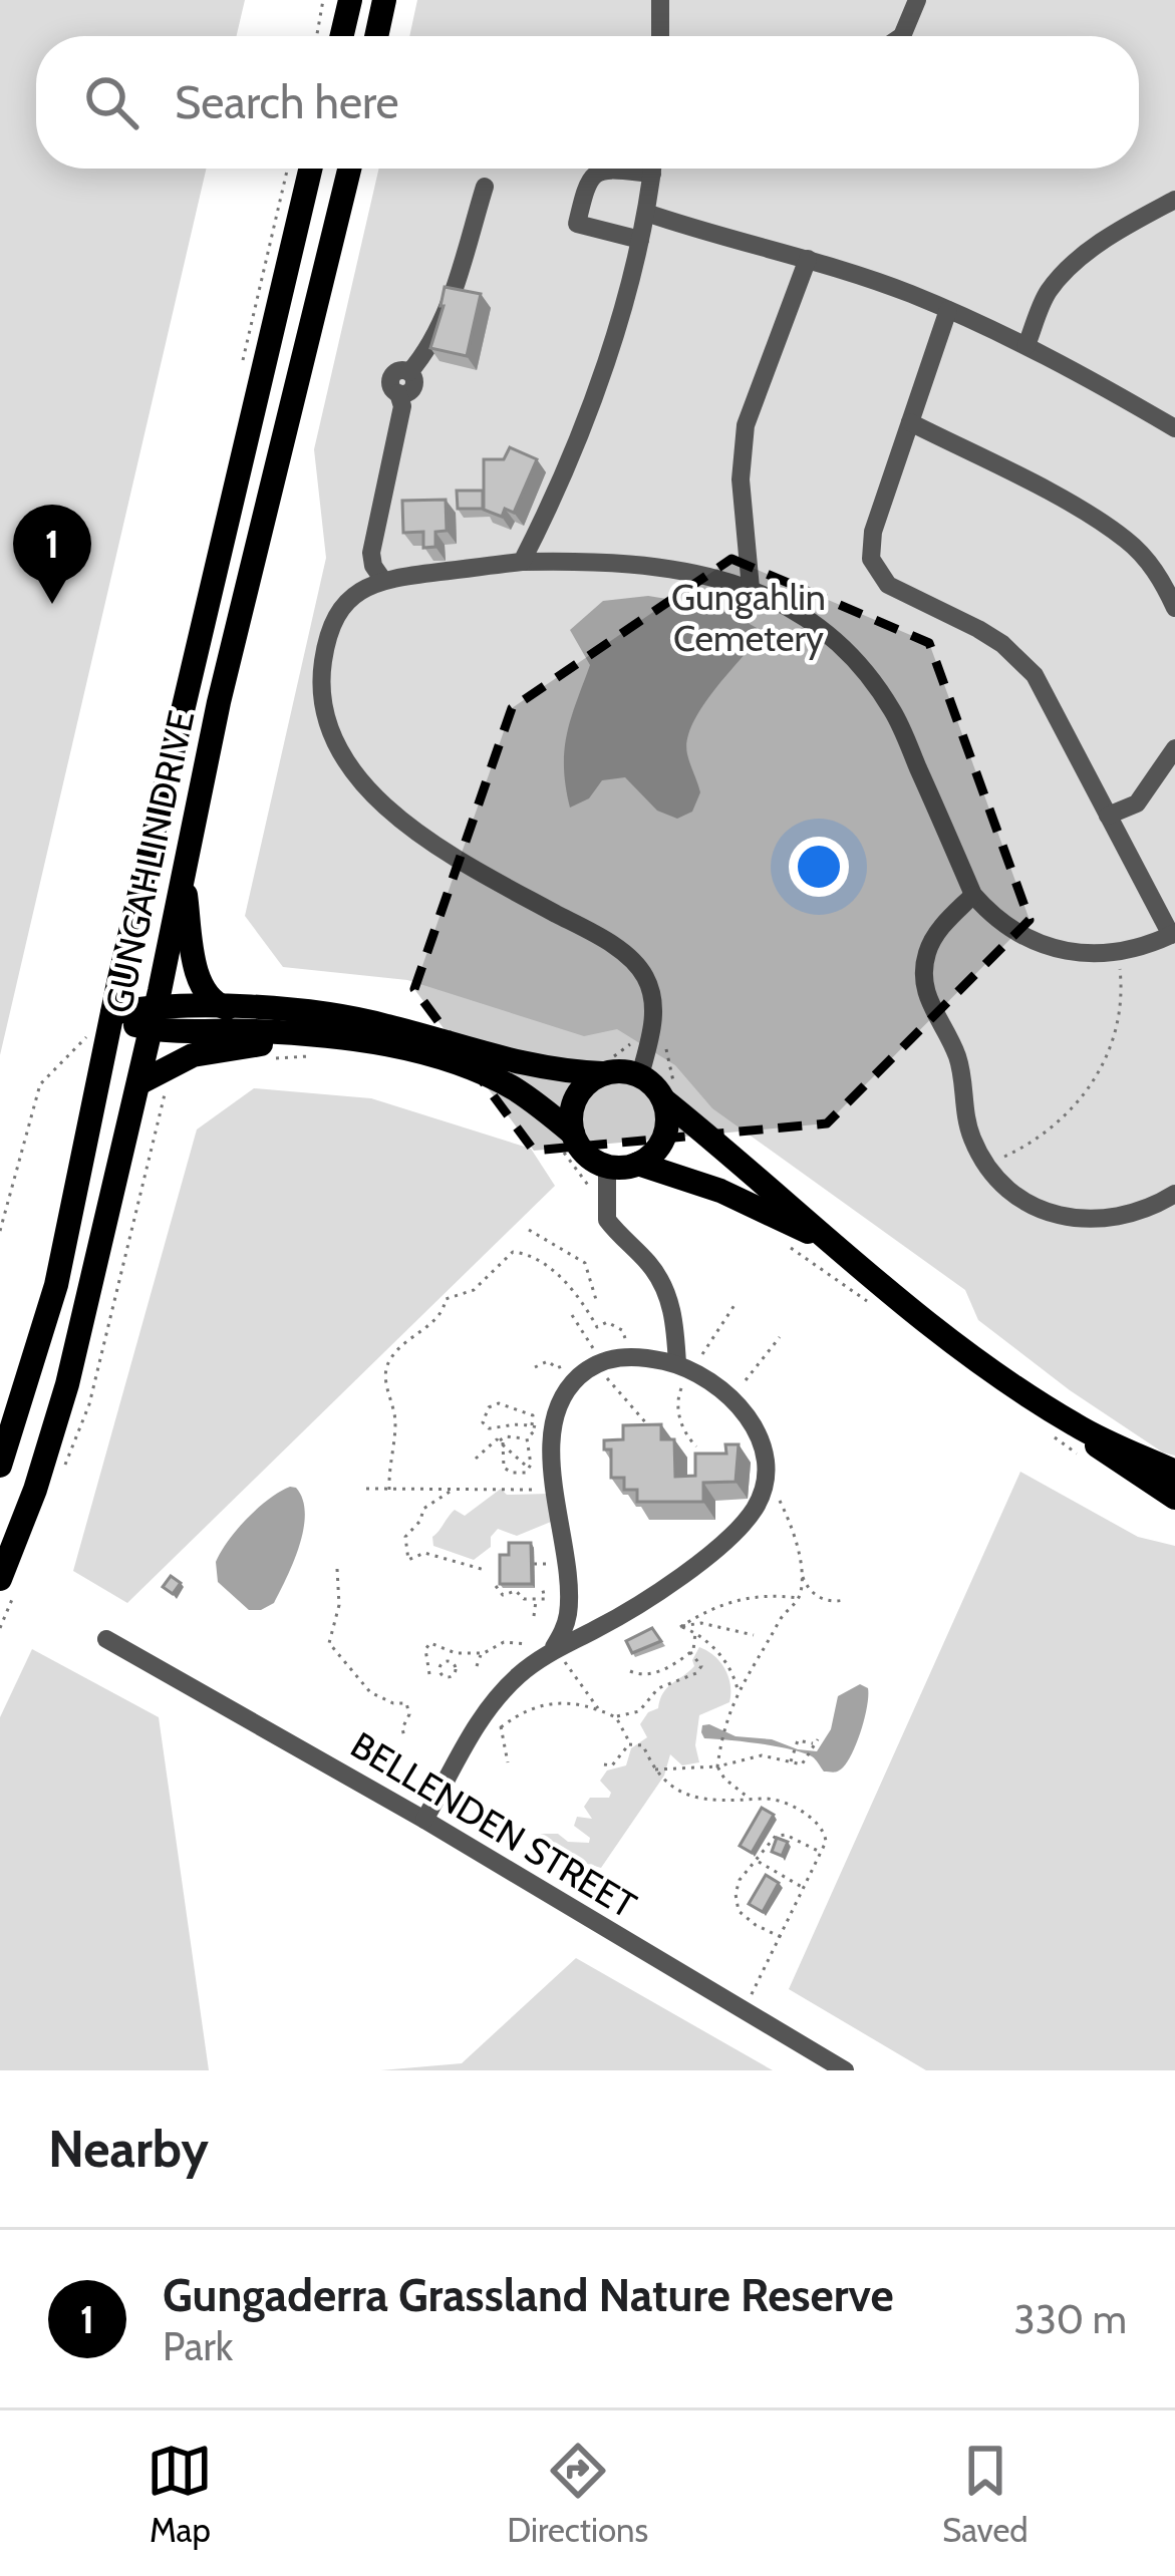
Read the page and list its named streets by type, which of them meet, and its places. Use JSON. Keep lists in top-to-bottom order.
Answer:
{
  "streets": {
    "main road": ["GUNGAHLIN DRIVE"],
    "street": ["BELLENDEN STREET"]
  },
  "parks": ["Gungahlin Cemetery"],
  "page": {
    "search": "Search here",
    "pins": "1",
    "heading": "Nearby",
    "list": [
      {
        "mark": "1",
        "name": "Gungaderra Grassland Nature Reserve",
        "note": "Park",
        "value": "330 m"
      }
    ],
    "nav": ["Map", "Directions", "Saved"]
  }
}
